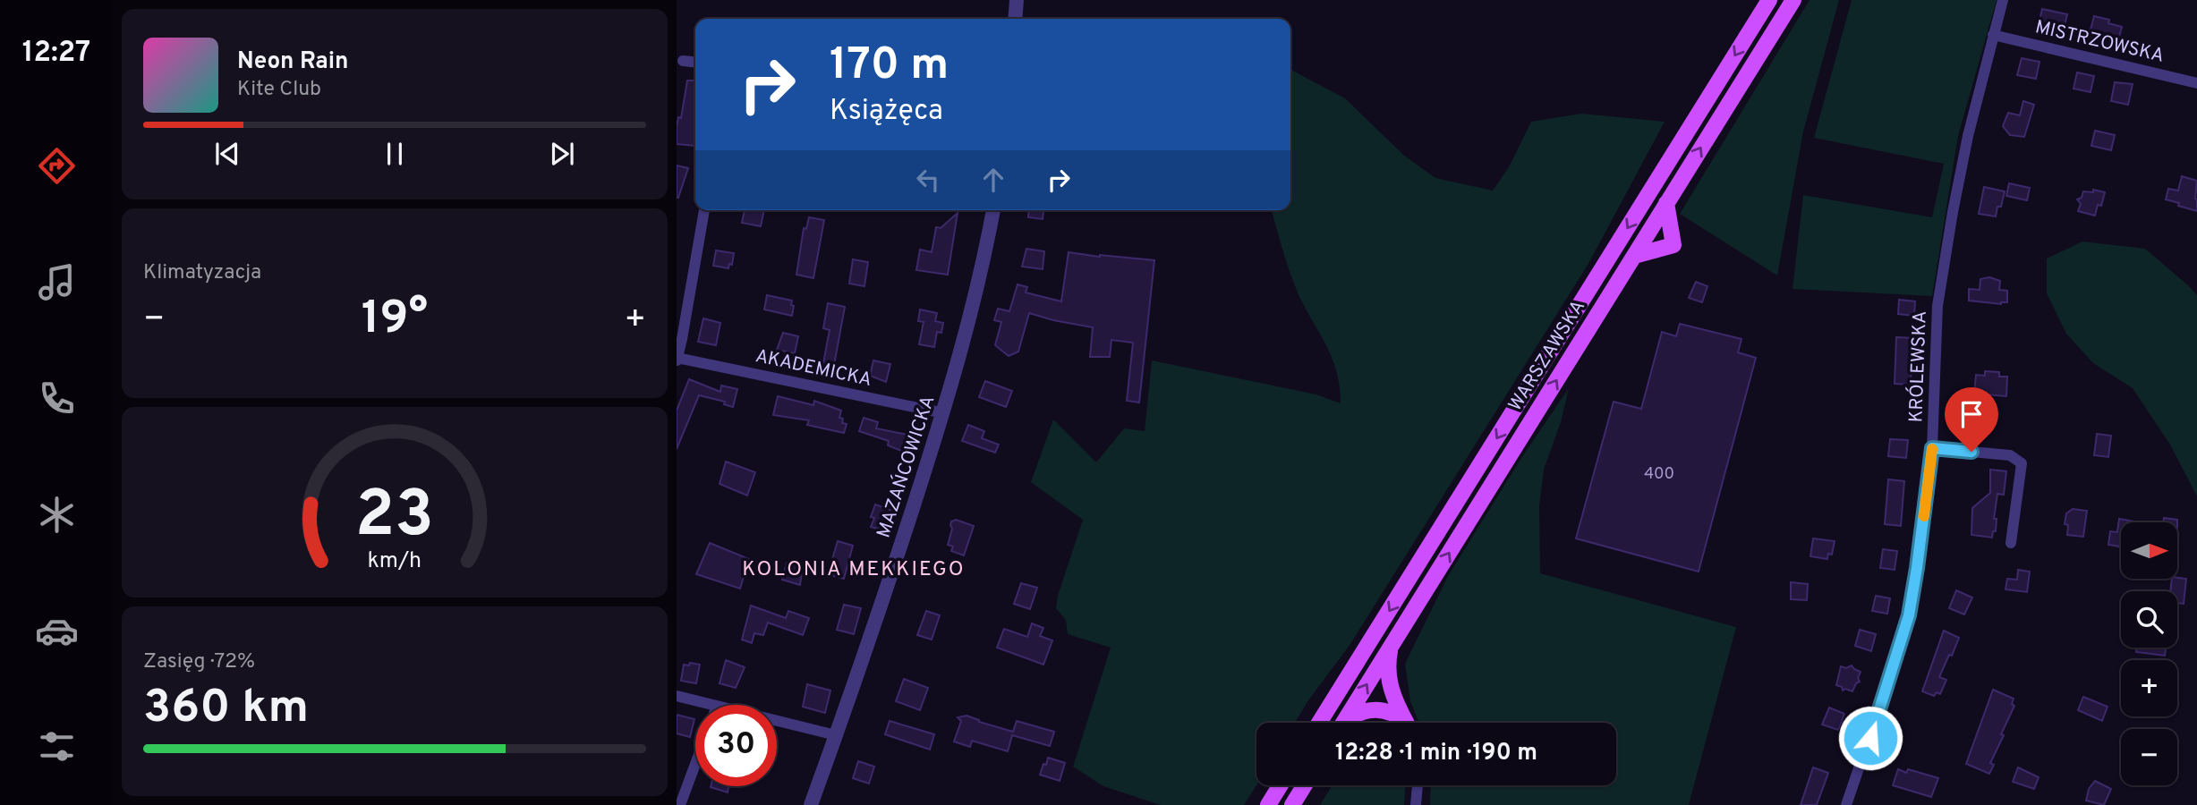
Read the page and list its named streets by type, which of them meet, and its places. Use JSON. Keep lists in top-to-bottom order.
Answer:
{
  "streets": {
    "main road": ["WARSZAWSKA"],
    "street": [
      "MISTRZOWSKA",
      "KRÓLEWSKA",
      "AKADEMICKA",
      "MAZAŃCOWICKA"
    ]
  },
  "crossings": [
    ["MISTRZOWSKA", "KRÓLEWSKA"],
    ["AKADEMICKA", "MAZAŃCOWICKA"]
  ],
  "districts": ["KOLONIA MEKKIEGO"],
  "house_numbers": ["400"],
  "north": "right",
  "page": {
    "tabs": "12:27",
    "turn": ["170 m", "Książęca"],
    "song": ["Neon Rain", "Kite Club"],
    "tile": [
      "Klimatyzacja",
      ["Zasięg · 72%", "360 km"]
    ],
    "heat": ["−", "19°", "+"],
    "map_buttons": ["+", "−"],
    "limit": "30",
    "trip": "12:28 · 1 min · 190 m",
    "gauge": ["23", "km/h"]
  }
}
